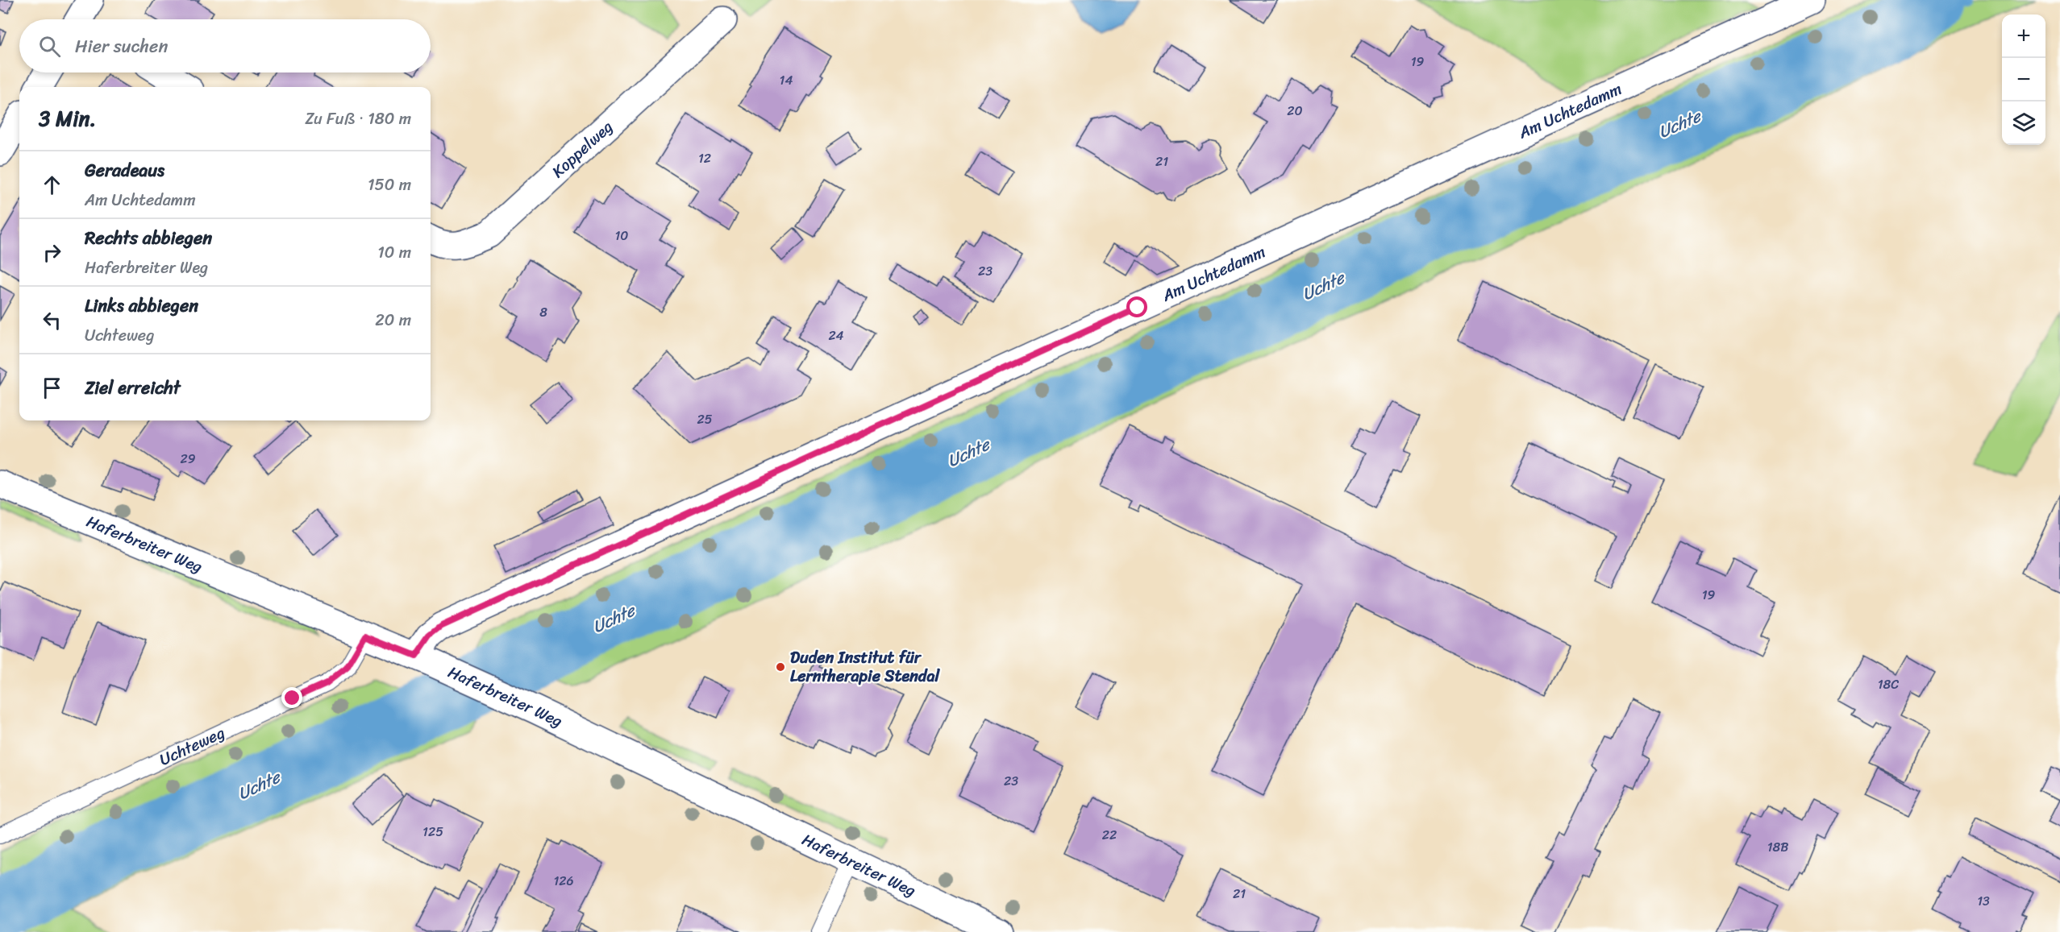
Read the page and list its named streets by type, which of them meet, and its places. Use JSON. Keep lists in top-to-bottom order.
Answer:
{
  "streets": {
    "street": ["Am Uchtedamm", "Koppelweg", "Haferbreiter Weg"],
    "lane": ["Uchteweg"]
  },
  "crossings": [
    ["Am Uchtedamm", "Haferbreiter Weg"],
    ["Haferbreiter Weg", "Uchteweg"]
  ],
  "water": ["Uchte"],
  "places": ["Duden Institut für Lerntherapie Stendal"],
  "house_numbers": [
    "19",
    "14",
    "20",
    "12",
    "21",
    "10",
    "23",
    "8",
    "24",
    "25",
    "29",
    "19",
    "18C",
    "23",
    "125",
    "22",
    "18B",
    "126",
    "21",
    "13"
  ],
  "page": {
    "map_buttons": ["+", "−"],
    "search": "Hier suchen",
    "heading": ["3 Min.", "Zu Fuß · 180 m"],
    "list": [
      ["Geradeaus", "Am Uchtedamm", "150 m"],
      ["Rechts abbiegen", "Haferbreiter Weg", "10 m"],
      ["Links abbiegen", "Uchteweg", "20 m"],
      "Ziel erreicht"
    ]
  }
}
